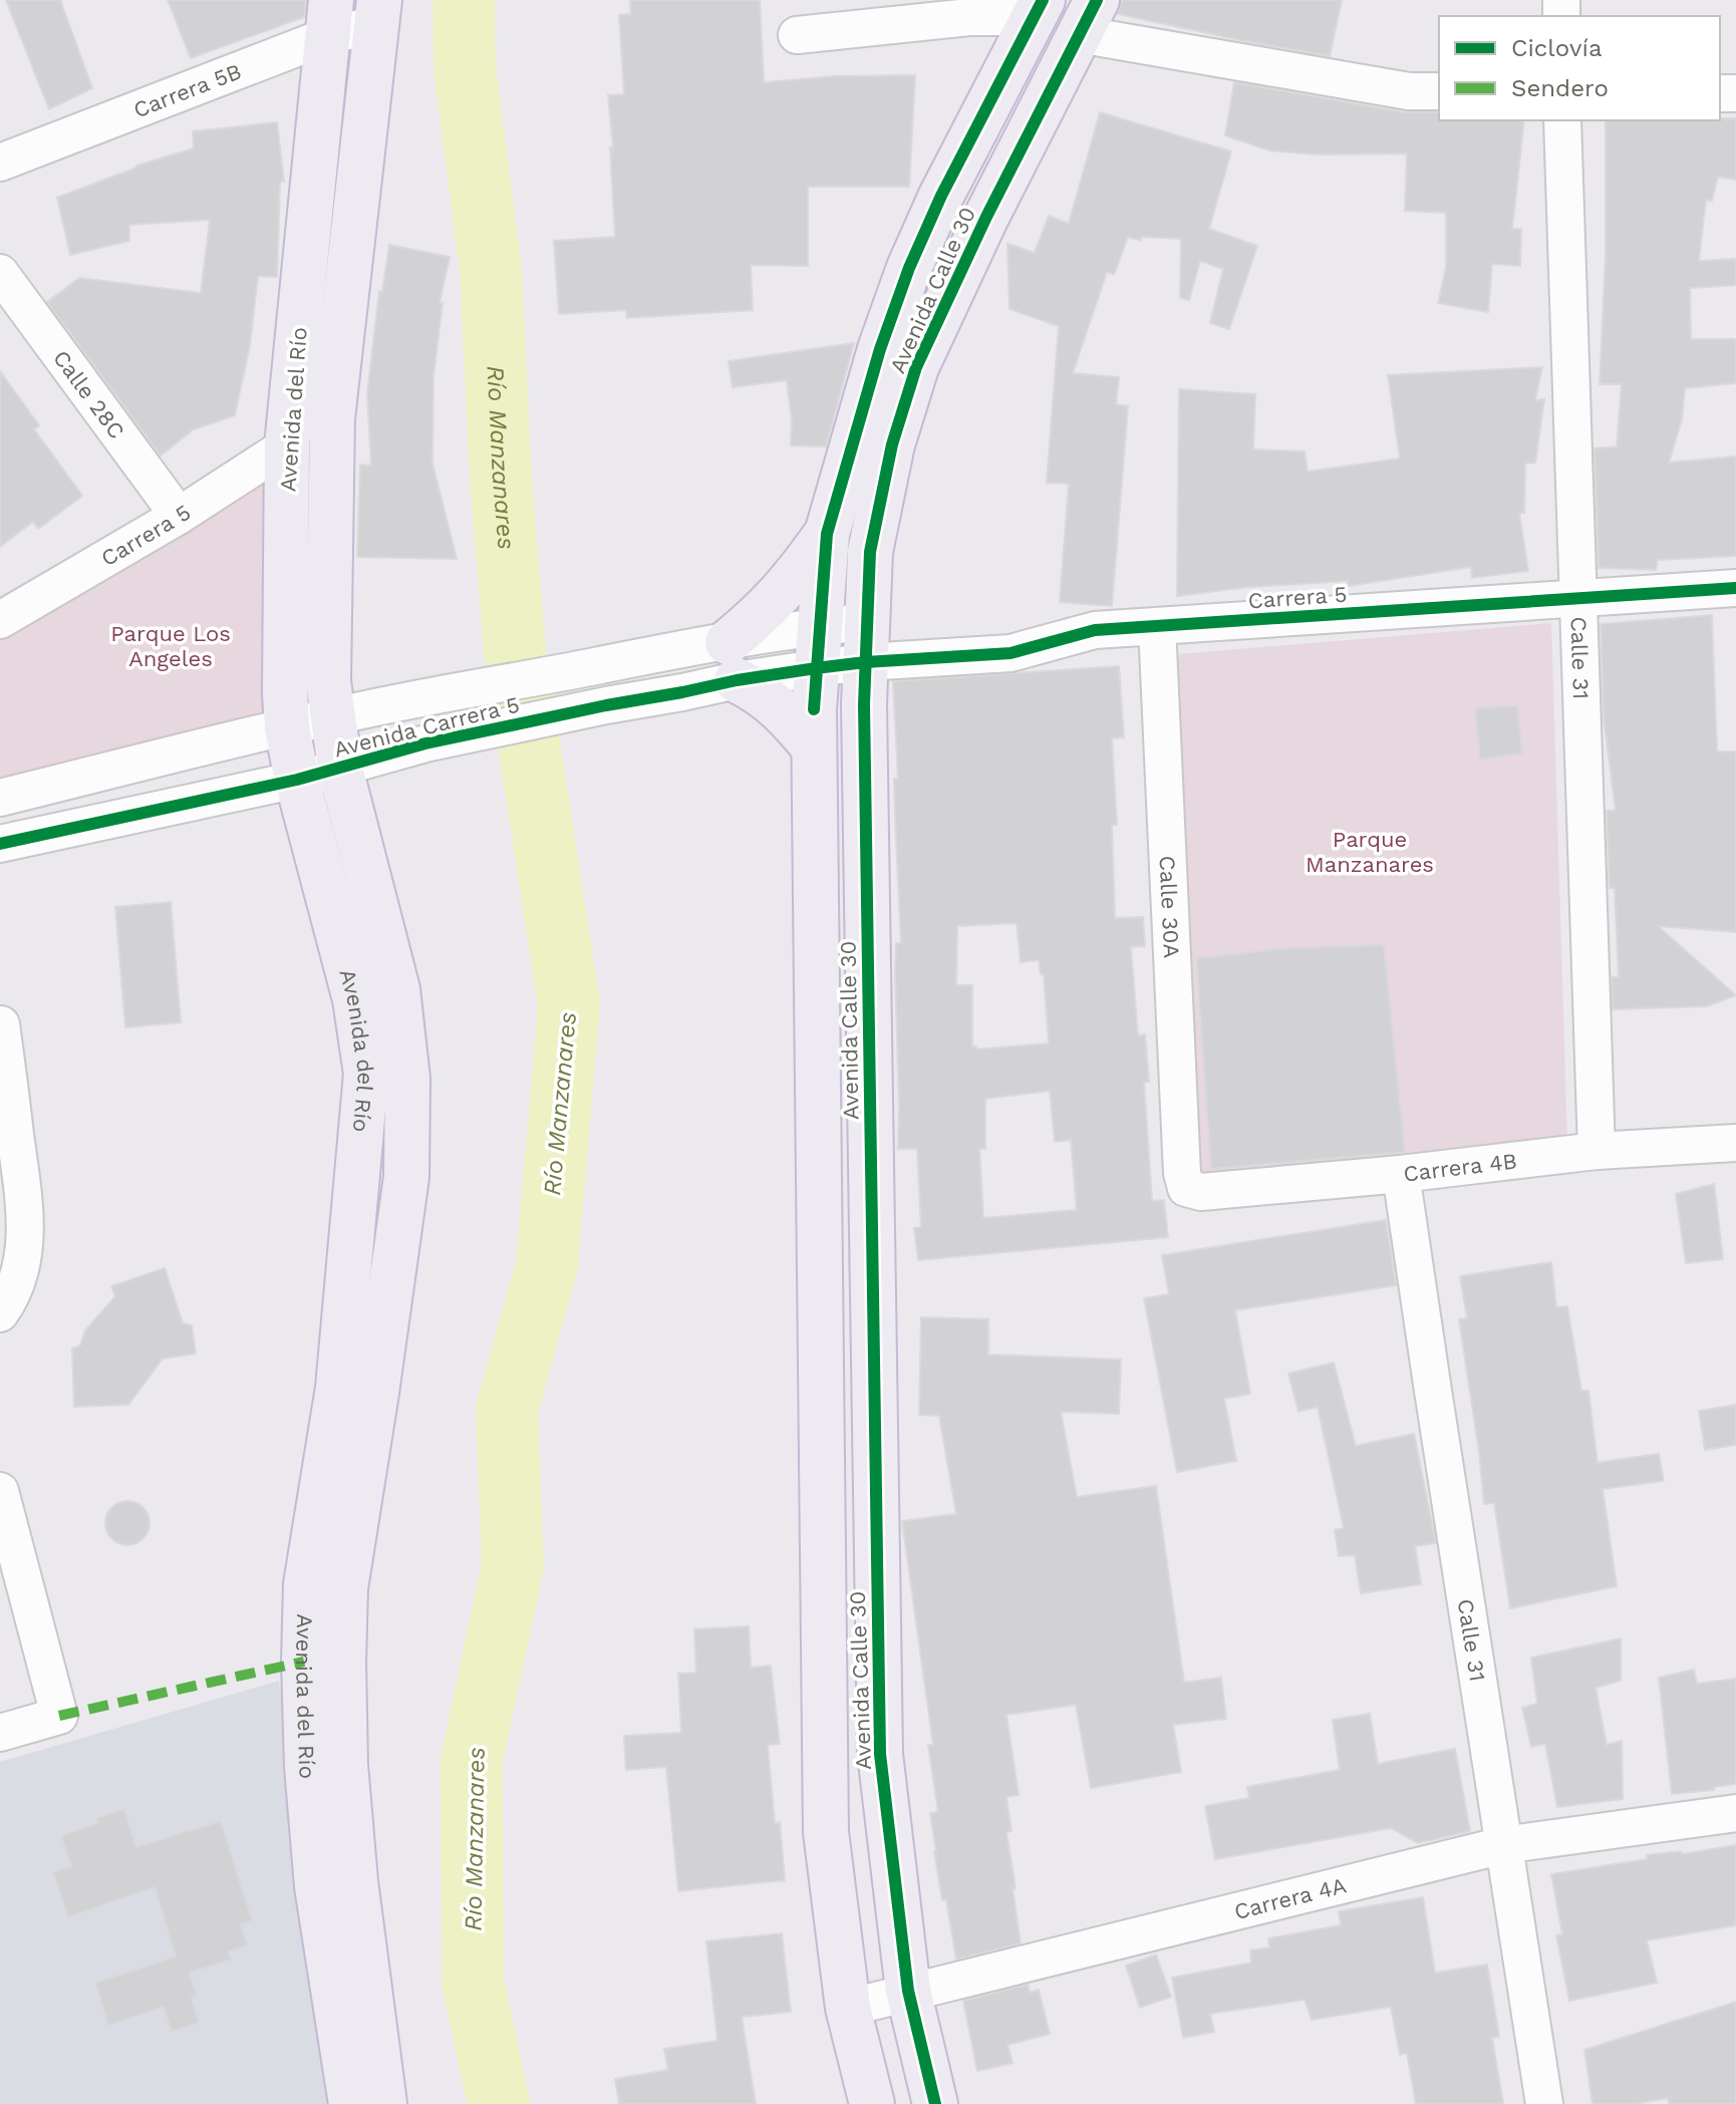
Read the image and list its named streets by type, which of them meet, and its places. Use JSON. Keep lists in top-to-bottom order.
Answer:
{
  "streets": {
    "main road": ["Avenida Calle 30", "Avenida del Río"],
    "street": [
      "Carrera 5B",
      "Calle 28C",
      "Carrera 5",
      "Calle 31",
      "Avenida Carrera 5",
      "Calle 30A",
      "Carrera 4B",
      "Carrera 4A"
    ]
  },
  "crossings": [
    ["Carrera 5B", "Avenida del Río"],
    ["Avenida Calle 30", "Carrera 5"],
    ["Avenida Calle 30", "Avenida Carrera 5"],
    ["Avenida Calle 30", "Carrera 4A"],
    ["Calle 28C", "Carrera 5"],
    ["Avenida del Río", "Carrera 5"],
    ["Avenida del Río", "Avenida Carrera 5"],
    ["Carrera 5", "Calle 31"],
    ["Carrera 5", "Avenida Carrera 5"],
    ["Carrera 5", "Calle 30A"],
    ["Calle 31", "Carrera 4B"],
    ["Calle 31", "Carrera 4A"],
    ["Calle 30A", "Carrera 4B"]
  ],
  "water": ["Río Manzanares"],
  "parks": ["Parque Los Angeles", "Parque Manzanares"],
  "legend": ["Ciclovía", "Sendero"]
}
